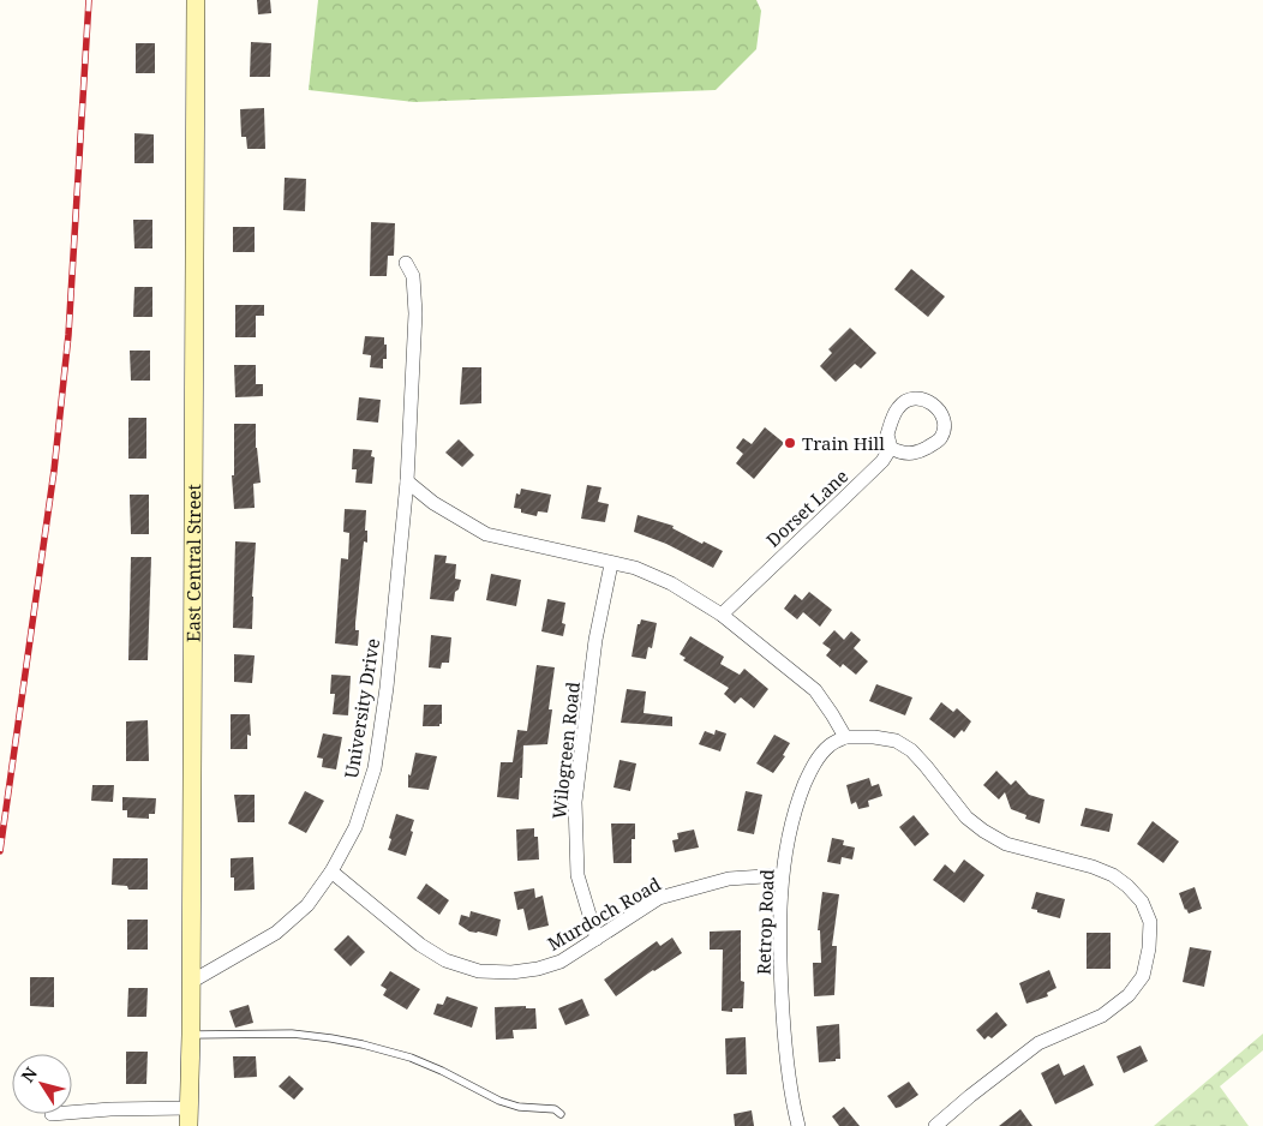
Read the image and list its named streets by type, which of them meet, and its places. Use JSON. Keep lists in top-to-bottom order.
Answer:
{
  "streets": {
    "main road": ["East Central Street"],
    "street": [
      "Dorset Lane",
      "University Drive",
      "Wilogreen Road",
      "Murdoch Road",
      "Retrop Road"
    ]
  },
  "crossings": [
    ["East Central Street", "University Drive"],
    ["University Drive", "Murdoch Road"],
    ["Wilogreen Road", "Murdoch Road"],
    ["Murdoch Road", "Retrop Road"]
  ],
  "places": ["Train Hill"],
  "north": "top left"
}
